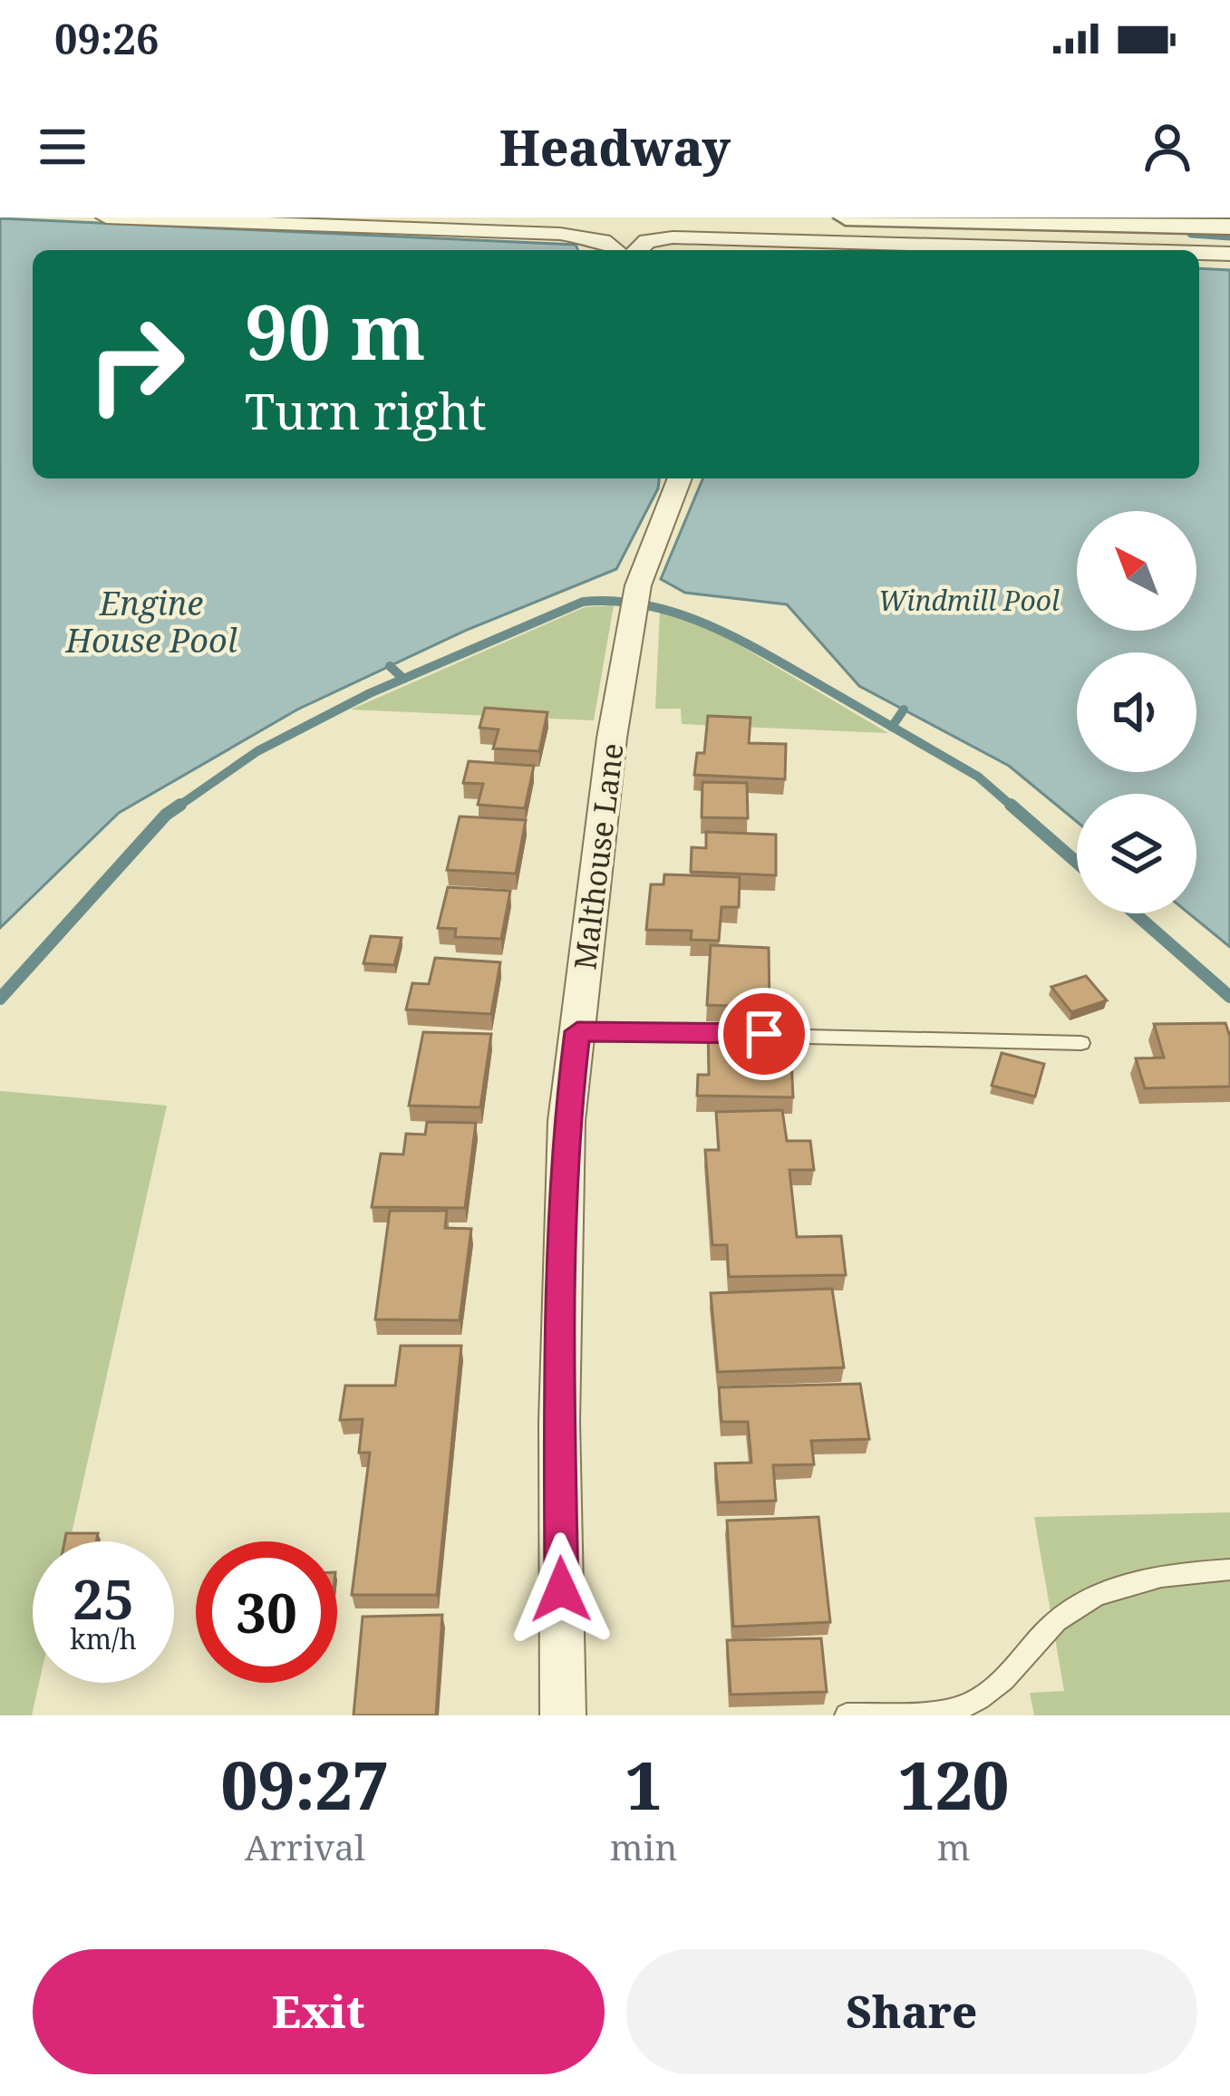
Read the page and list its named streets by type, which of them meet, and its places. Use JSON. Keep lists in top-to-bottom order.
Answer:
{
  "streets": {
    "street": ["Malthouse Lane"]
  },
  "water": ["Windmill Pool", "Engine House Pool"],
  "north": "top left",
  "page": {
    "status": "09:26",
    "header": "Headway",
    "turn": ["90 m", "Turn right"],
    "speed": "25 km/h",
    "limit": "30",
    "eta": [
      "09:27",
      "Arrival",
      "1",
      "min",
      "120",
      "m"
    ],
    "buttons": ["Exit", "Share"]
  }
}
